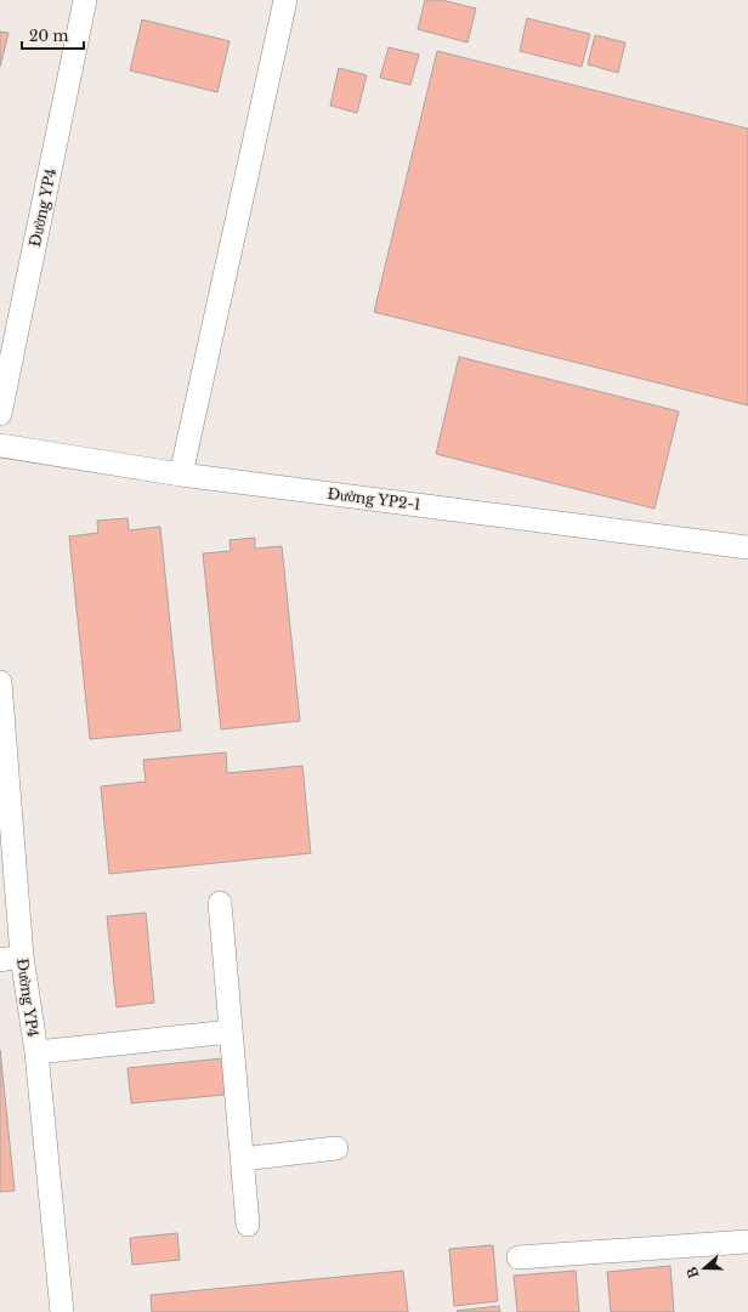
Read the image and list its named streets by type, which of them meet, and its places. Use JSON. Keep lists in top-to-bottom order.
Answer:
{
  "streets": {
    "street": ["Đường YP4", "Đường YP2-1"]
  },
  "scale_bar": "20 m",
  "north": "left"
}
